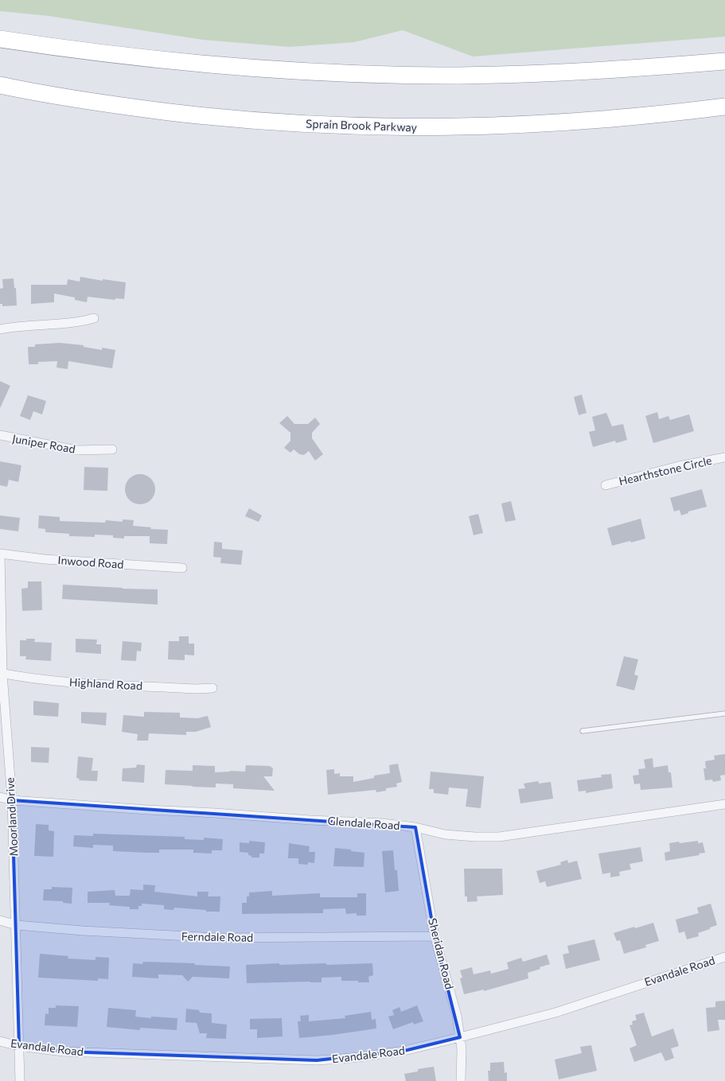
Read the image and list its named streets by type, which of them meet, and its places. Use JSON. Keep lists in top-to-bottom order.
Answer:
{
  "streets": {
    "highway": ["Sprain Brook Parkway"],
    "street": [
      "Juniper Road",
      "Hearthstone Circle",
      "Inwood Road",
      "Highland Road",
      "Moorland Drive",
      "Glendale Road",
      "Ferndale Road",
      "Sheridan Road",
      "Evandale Road"
    ]
  },
  "crossings": [
    ["Inwood Road", "Moorland Drive"],
    ["Highland Road", "Moorland Drive"],
    ["Moorland Drive", "Glendale Road"],
    ["Moorland Drive", "Ferndale Road"],
    ["Moorland Drive", "Evandale Road"],
    ["Glendale Road", "Sheridan Road"],
    ["Ferndale Road", "Sheridan Road"],
    ["Sheridan Road", "Evandale Road"]
  ]
}
